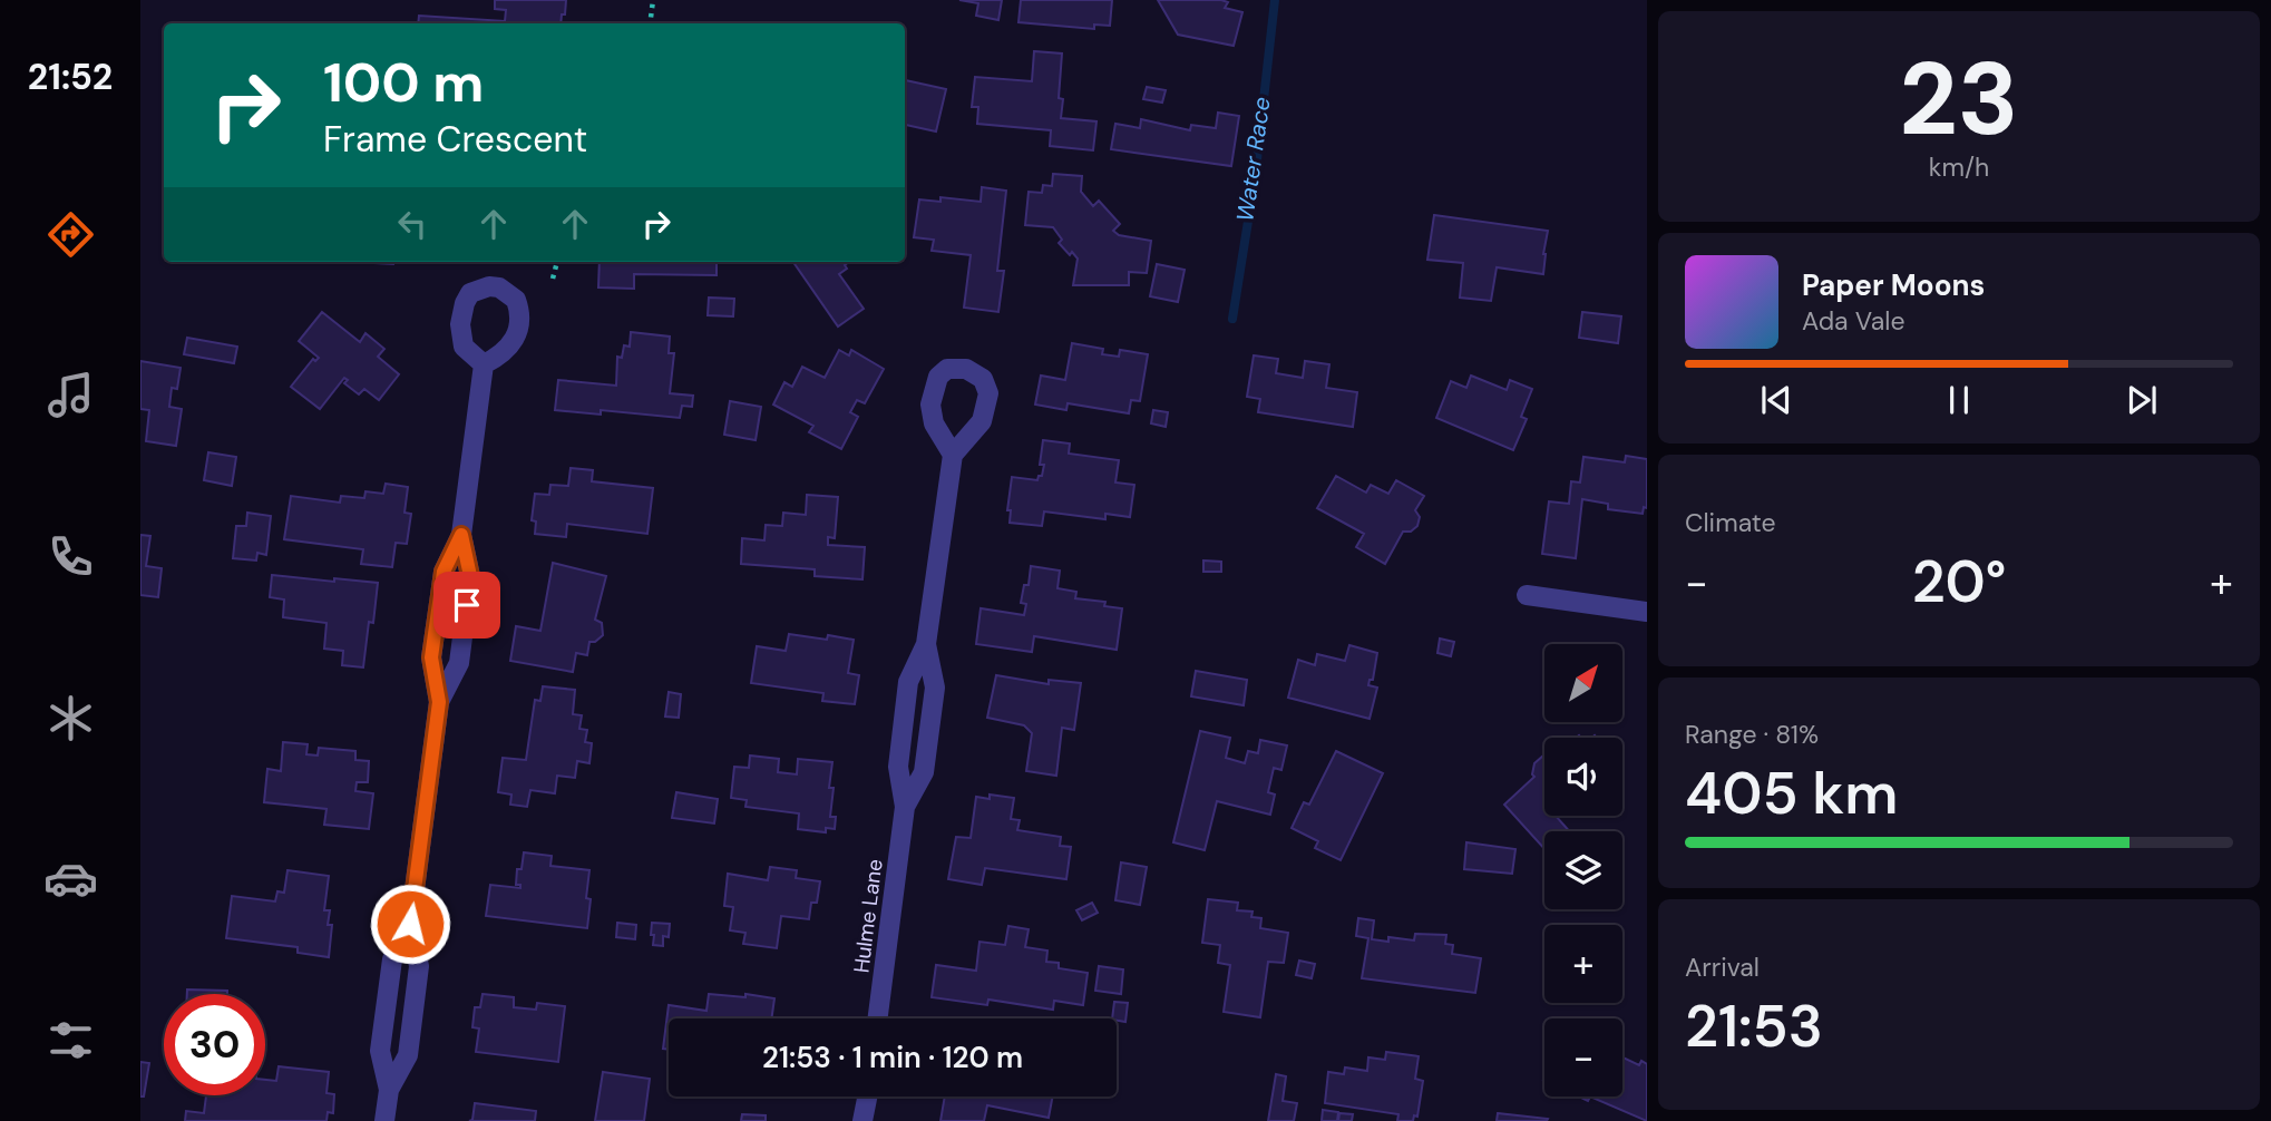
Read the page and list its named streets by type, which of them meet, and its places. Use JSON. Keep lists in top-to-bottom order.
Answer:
{
  "streets": {
    "street": ["Hulme Lane"]
  },
  "water": ["Water Race"],
  "north": "top right",
  "page": {
    "tabs": "21:52",
    "tile": [
      ["23", "km/h"],
      "Climate",
      ["Range · 81%", "405 km"],
      ["Arrival", "21:53"]
    ],
    "turn": ["100 m", "Frame Crescent"],
    "song": ["Paper Moons", "Ada Vale"],
    "heat": ["−", "20°", "+"],
    "map_buttons": ["+", "−"],
    "limit": "30",
    "trip": "21:53 · 1 min · 120 m"
  }
}
